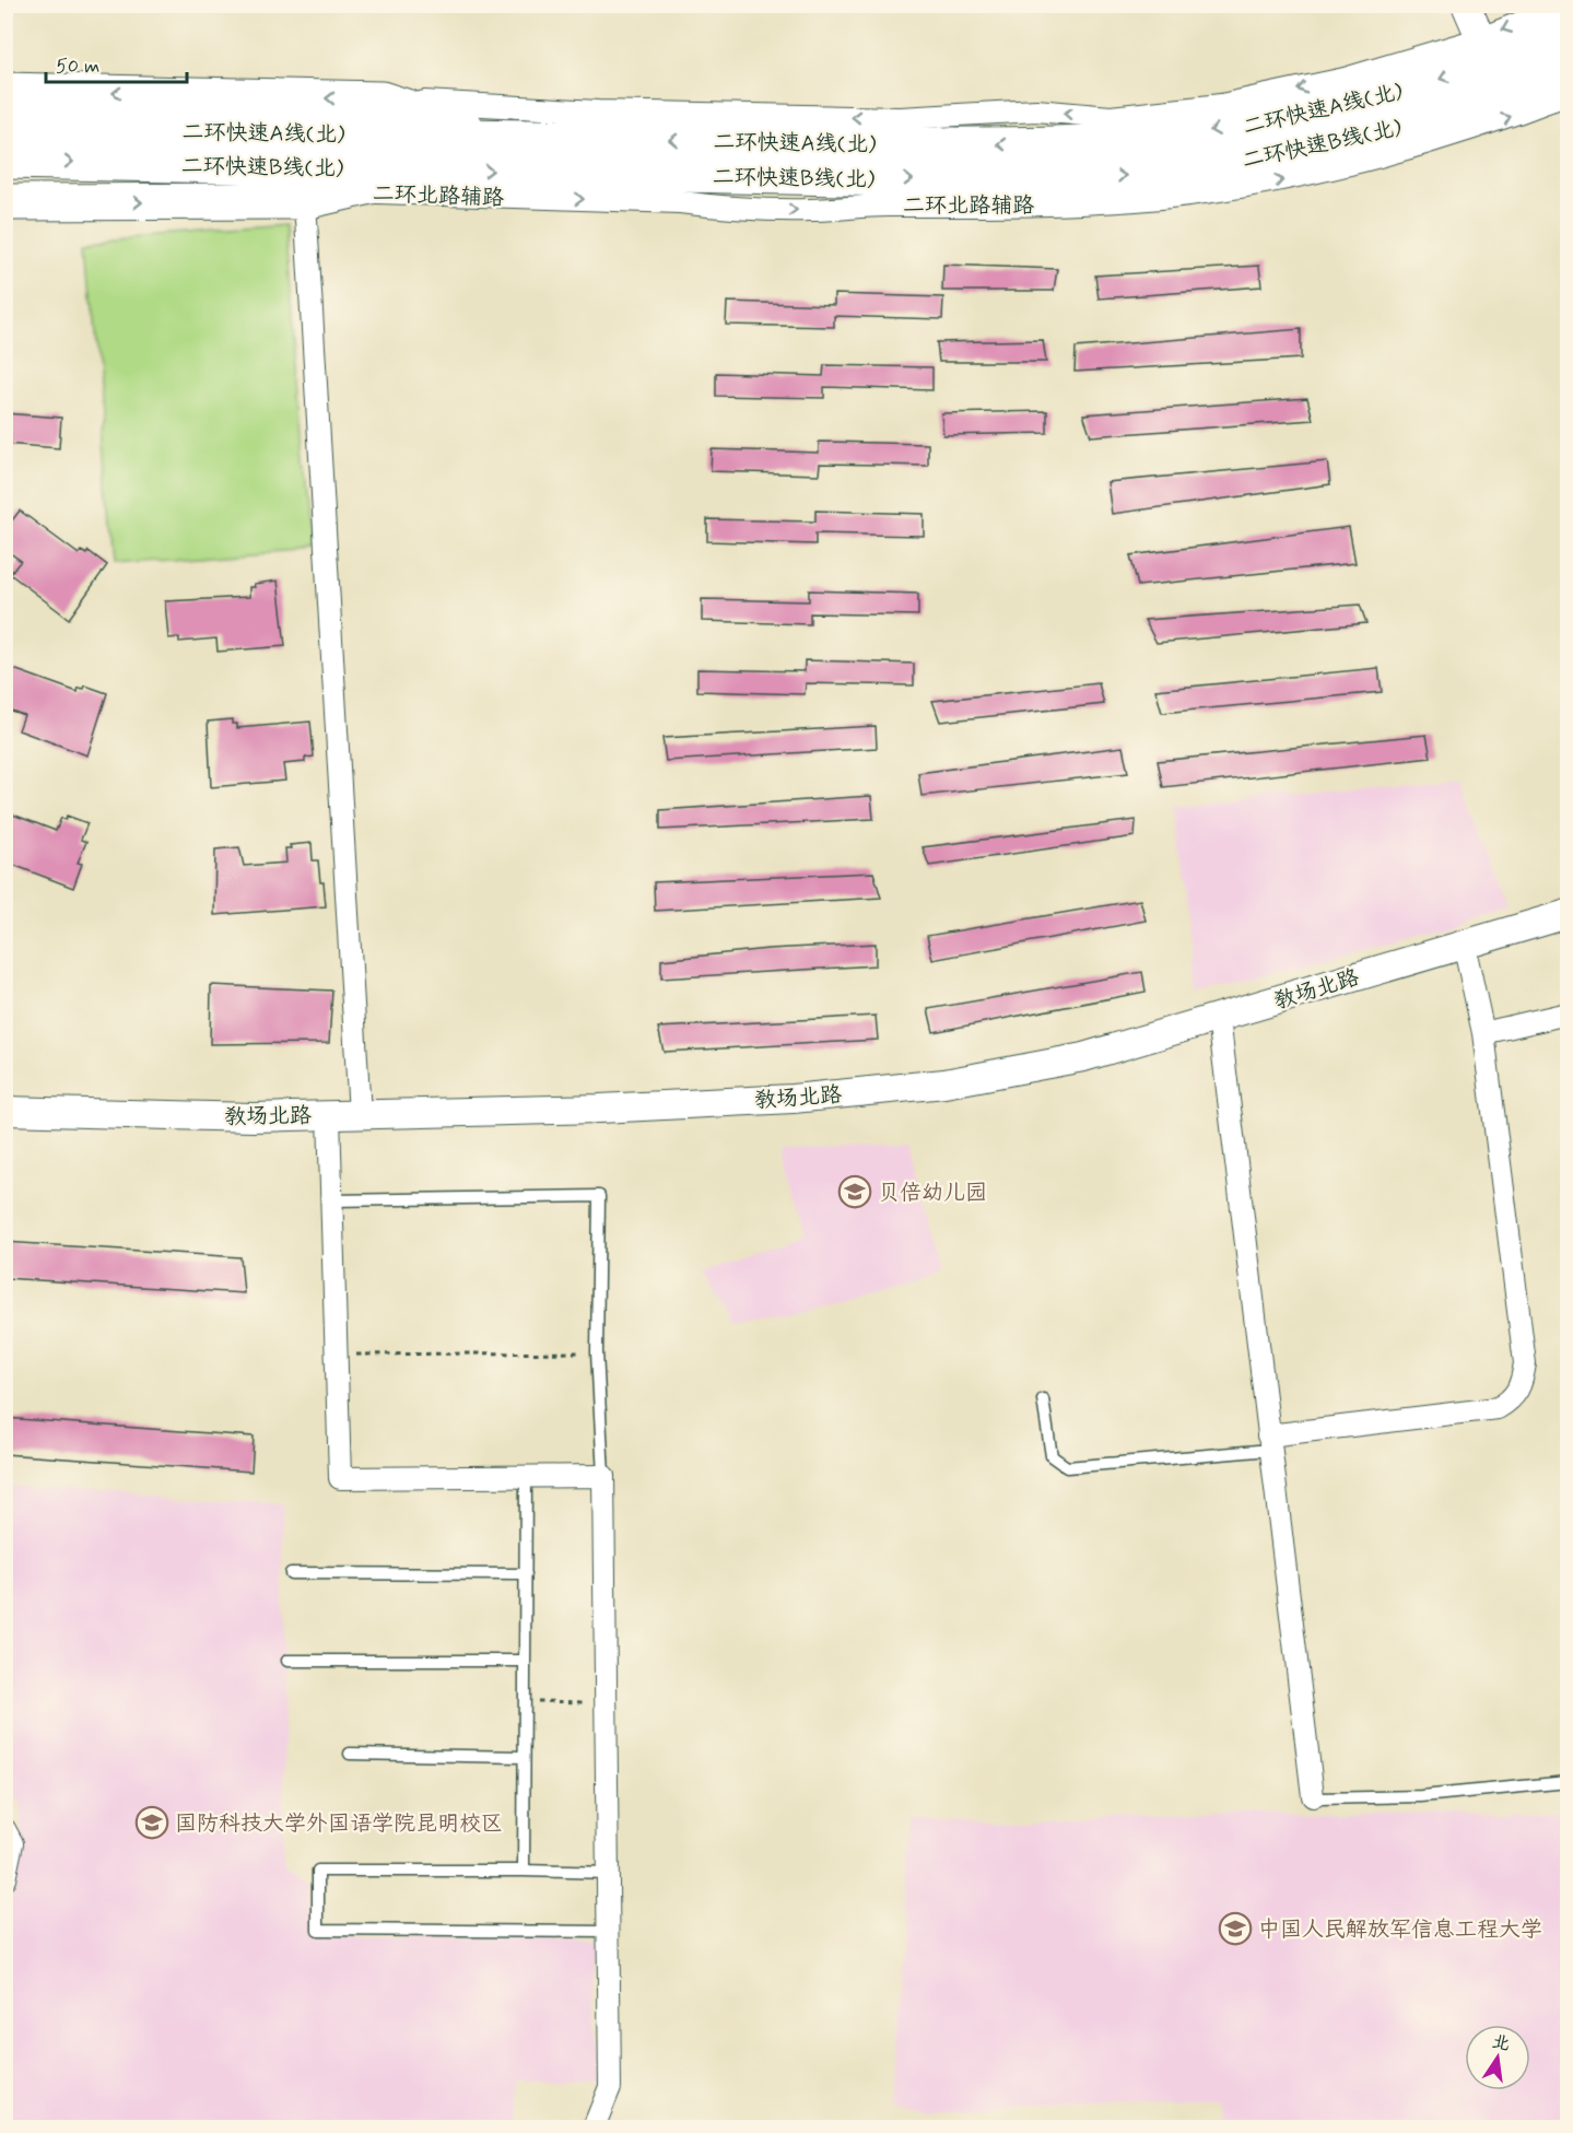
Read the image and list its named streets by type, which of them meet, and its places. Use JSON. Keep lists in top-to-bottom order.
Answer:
{
  "streets": {
    "highway": ["二环快速A线(北)", "二环快速B线(北)"],
    "street": ["二环北路辅路", "教场北路"]
  },
  "one_way": ["二环快速A线(北)"],
  "places": {
    "school or university": ["贝倍幼儿园", "国防科技大学外国语学院昆明校区", "中国人民解放军信息工程大学"]
  },
  "scale_bar": "50 m",
  "north": "top"
}
